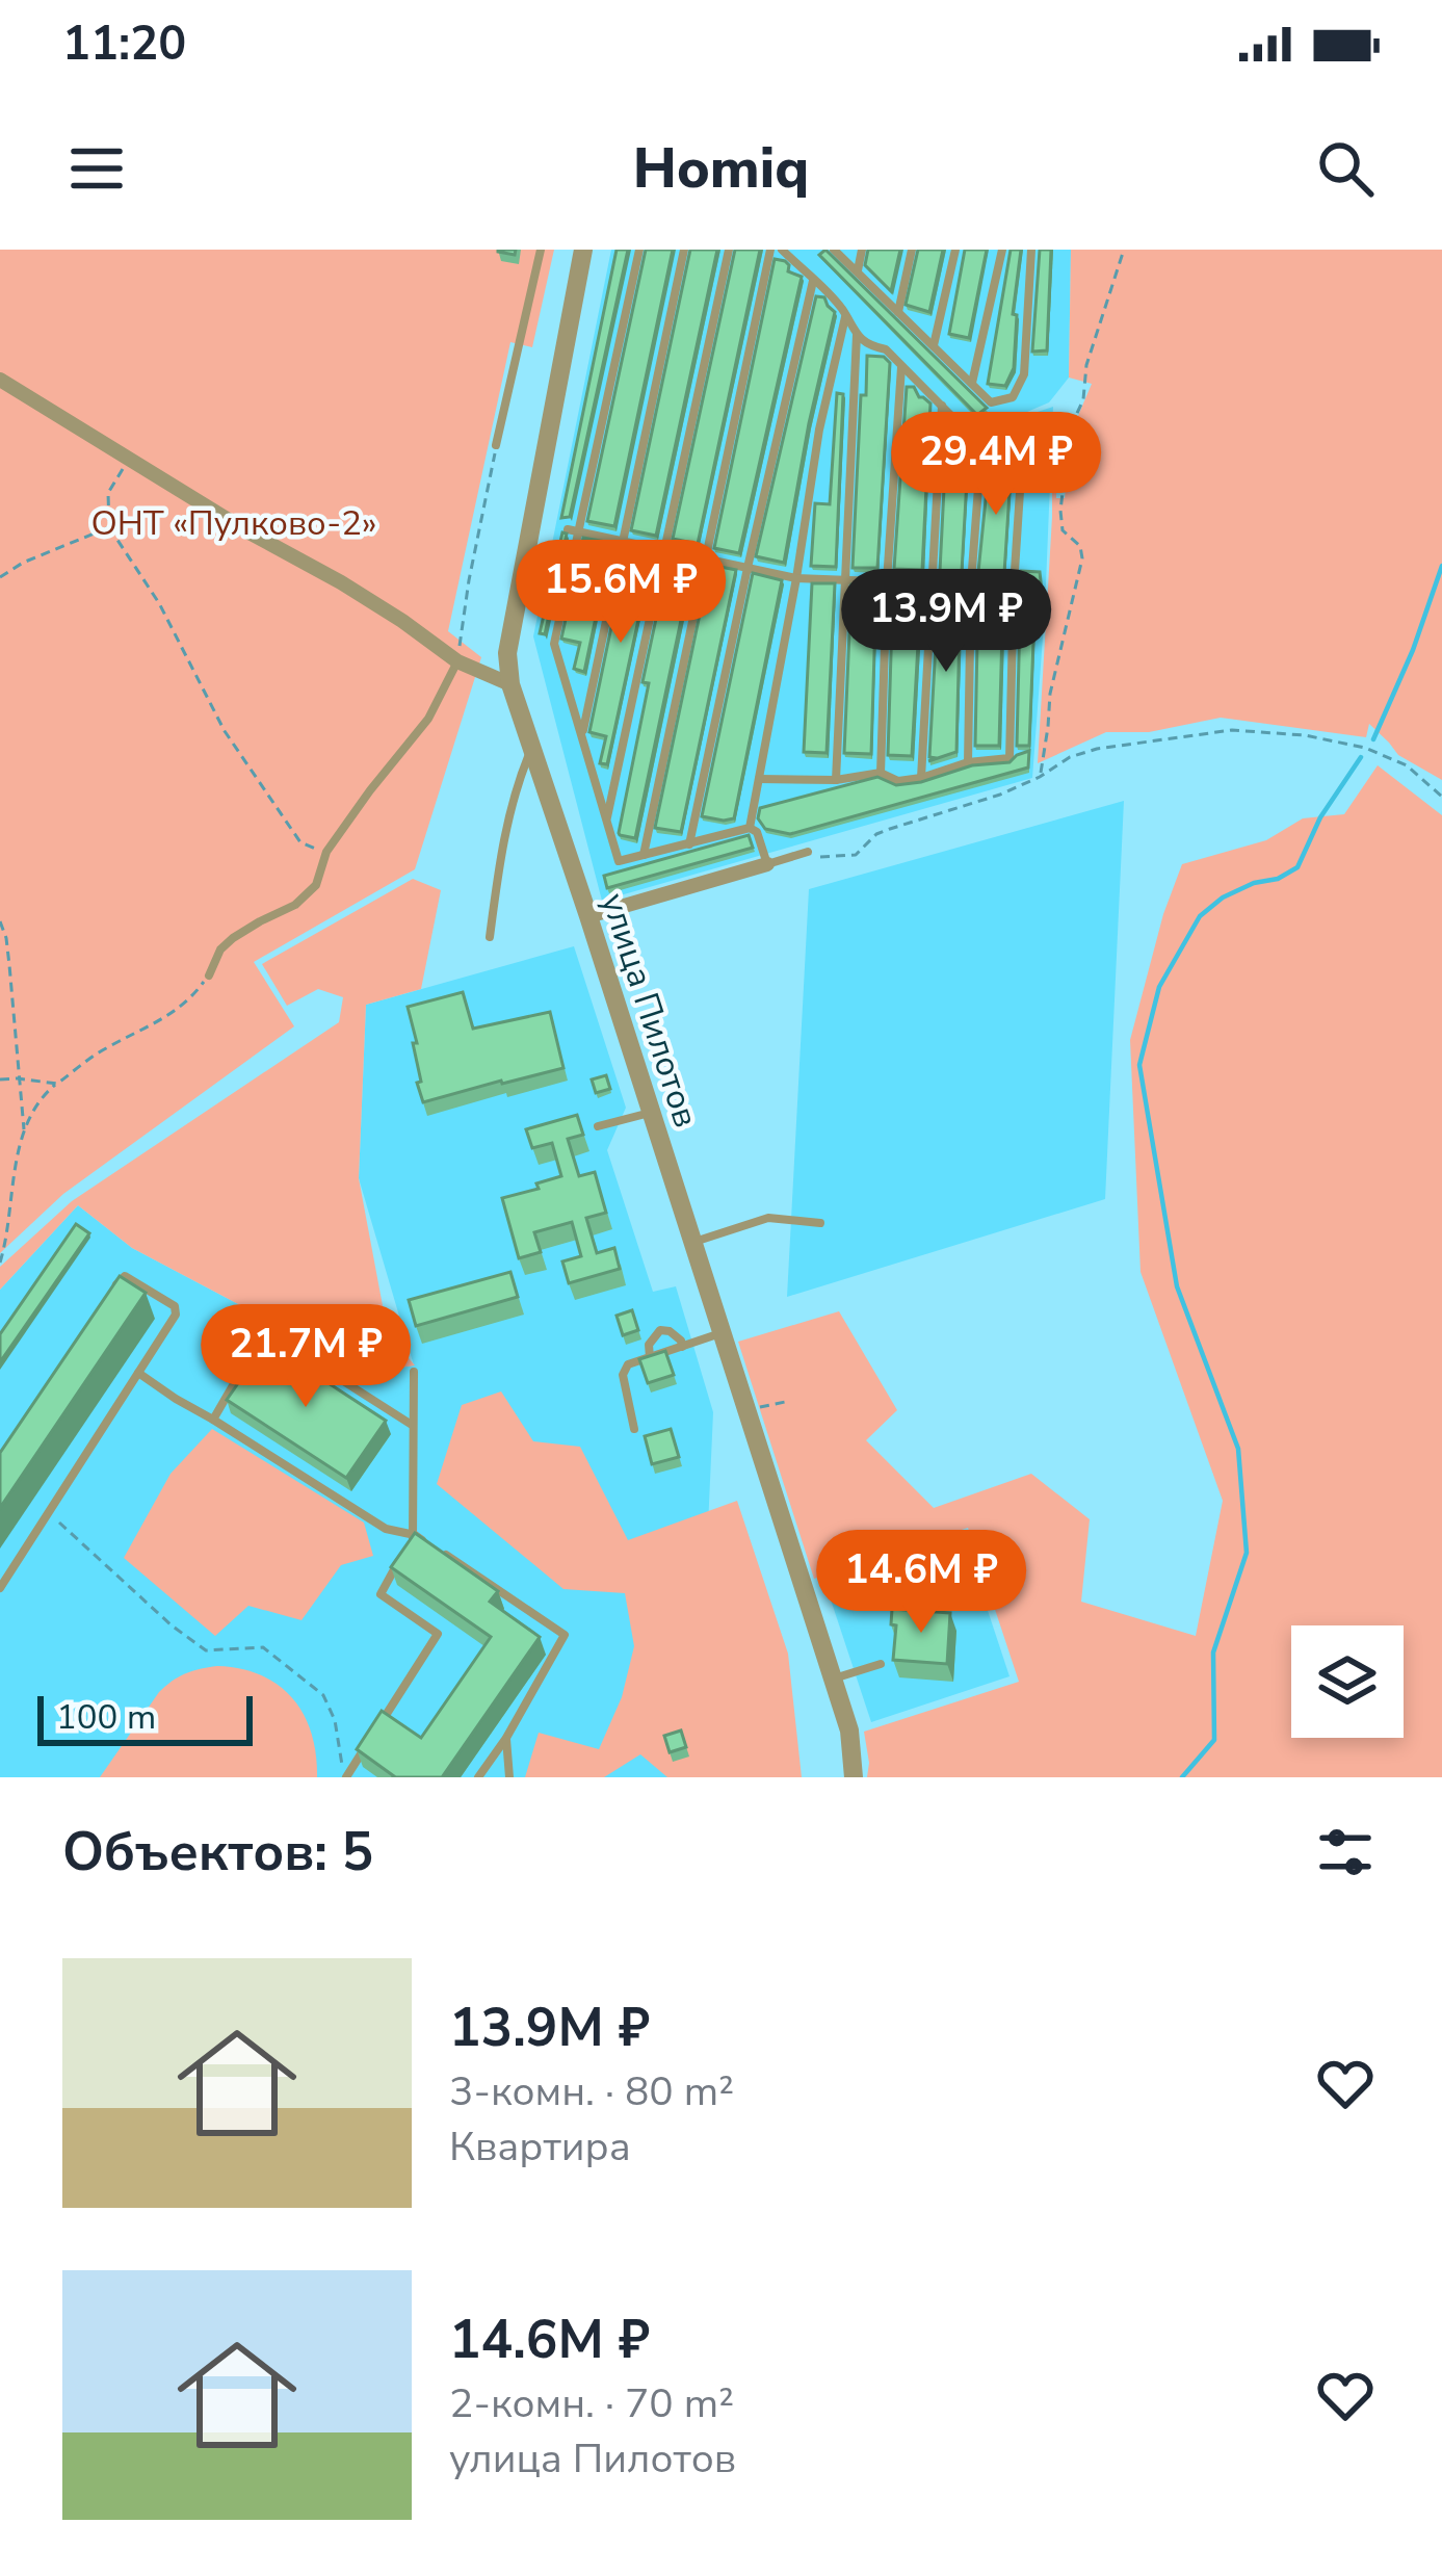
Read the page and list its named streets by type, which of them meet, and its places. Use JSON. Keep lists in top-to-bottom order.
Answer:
{
  "streets": {
    "street": ["улица Пилотов"]
  },
  "parks": ["ОНТ «Пулково-2»"],
  "scale_bar": "100 m",
  "page": {
    "status": "11:20",
    "header": "Homiq",
    "price": [
      "29.4M ₽",
      "15.6M ₽",
      "13.9M ₽",
      "21.7M ₽",
      "14.6M ₽"
    ],
    "scale": "100 m",
    "heading": "Объектов: 5",
    "list": [
      {
        "name": "13.9M ₽",
        "note": "3-комн. · 80 m² · Квартира"
      },
      {
        "name": "14.6M ₽",
        "note": "2-комн. · 70 m² · улица Пилотов"
      }
    ]
  }
}
